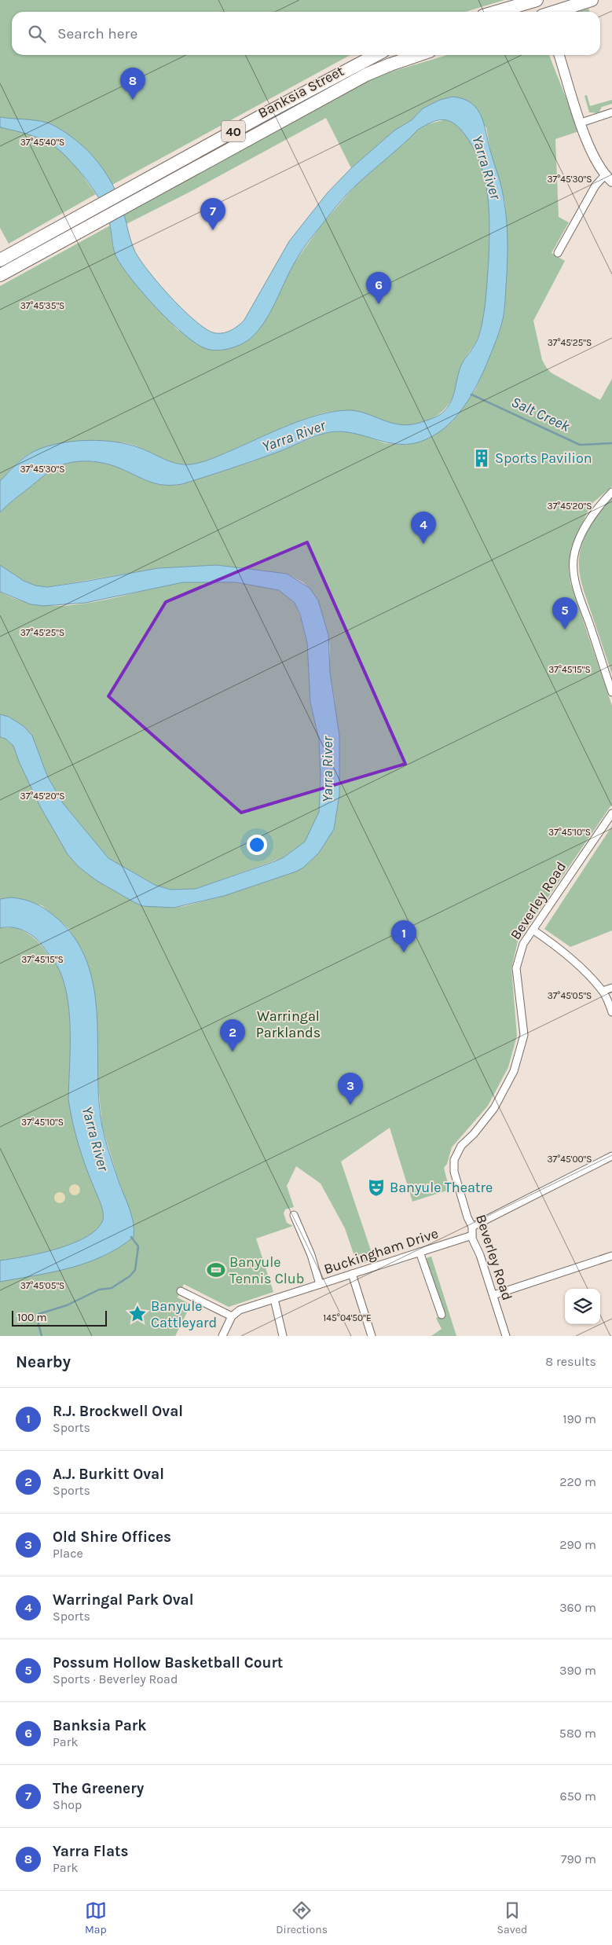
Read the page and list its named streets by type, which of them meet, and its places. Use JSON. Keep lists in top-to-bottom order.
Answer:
{
  "streets": {
    "highway": ["Banksia Street", "40"],
    "street": ["Beverley Road", "Buckingham Drive"]
  },
  "crossings": [
    ["Banksia Street", "40"],
    ["Beverley Road", "Buckingham Drive"]
  ],
  "water": ["Yarra River", "Salt Creek"],
  "parks": ["Warringal Parklands"],
  "places": {
    "building": ["Sports Pavilion"],
    "theatre": ["Banyule Theatre"],
    "sports": ["Banyule Tennis Club"],
    "place": ["Banyule Cattleyard"]
  },
  "scale_bar": "100 m",
  "page": {
    "search": "Search here",
    "pins": [
      "8",
      "7",
      "6",
      "4",
      "5",
      "1",
      "2",
      "3"
    ],
    "scale": "100 m",
    "heading": ["Nearby", "8 results"],
    "list": [
      {
        "mark": "1",
        "name": "R.J. Brockwell Oval",
        "note": "Sports",
        "value": "190 m"
      },
      {
        "mark": "2",
        "name": "A.J. Burkitt Oval",
        "note": "Sports",
        "value": "220 m"
      },
      {
        "mark": "3",
        "name": "Old Shire Offices",
        "note": "Place",
        "value": "290 m"
      },
      {
        "mark": "4",
        "name": "Warringal Park Oval",
        "note": "Sports",
        "value": "360 m"
      },
      {
        "mark": "5",
        "name": "Possum Hollow Basketball Court",
        "note": "Sports · Beverley Road",
        "value": "390 m"
      },
      {
        "mark": "6",
        "name": "Banksia Park",
        "note": "Park",
        "value": "580 m"
      },
      {
        "mark": "7",
        "name": "The Greenery",
        "note": "Shop",
        "value": "650 m"
      },
      {
        "mark": "8",
        "name": "Yarra Flats",
        "note": "Park",
        "value": "790 m"
      }
    ],
    "nav": ["Map", "Directions", "Saved"]
  },
  "coordinates": [
    "37°45'40\"S",
    "37°45'30\"S",
    "37°45'35\"S",
    "37°45'25\"S",
    "37°45'20\"S",
    "37°45'15\"S",
    "37°45'10\"S",
    "37°45'05\"S",
    "37°45'00\"S",
    "145°04'50\"E"
  ]
}
